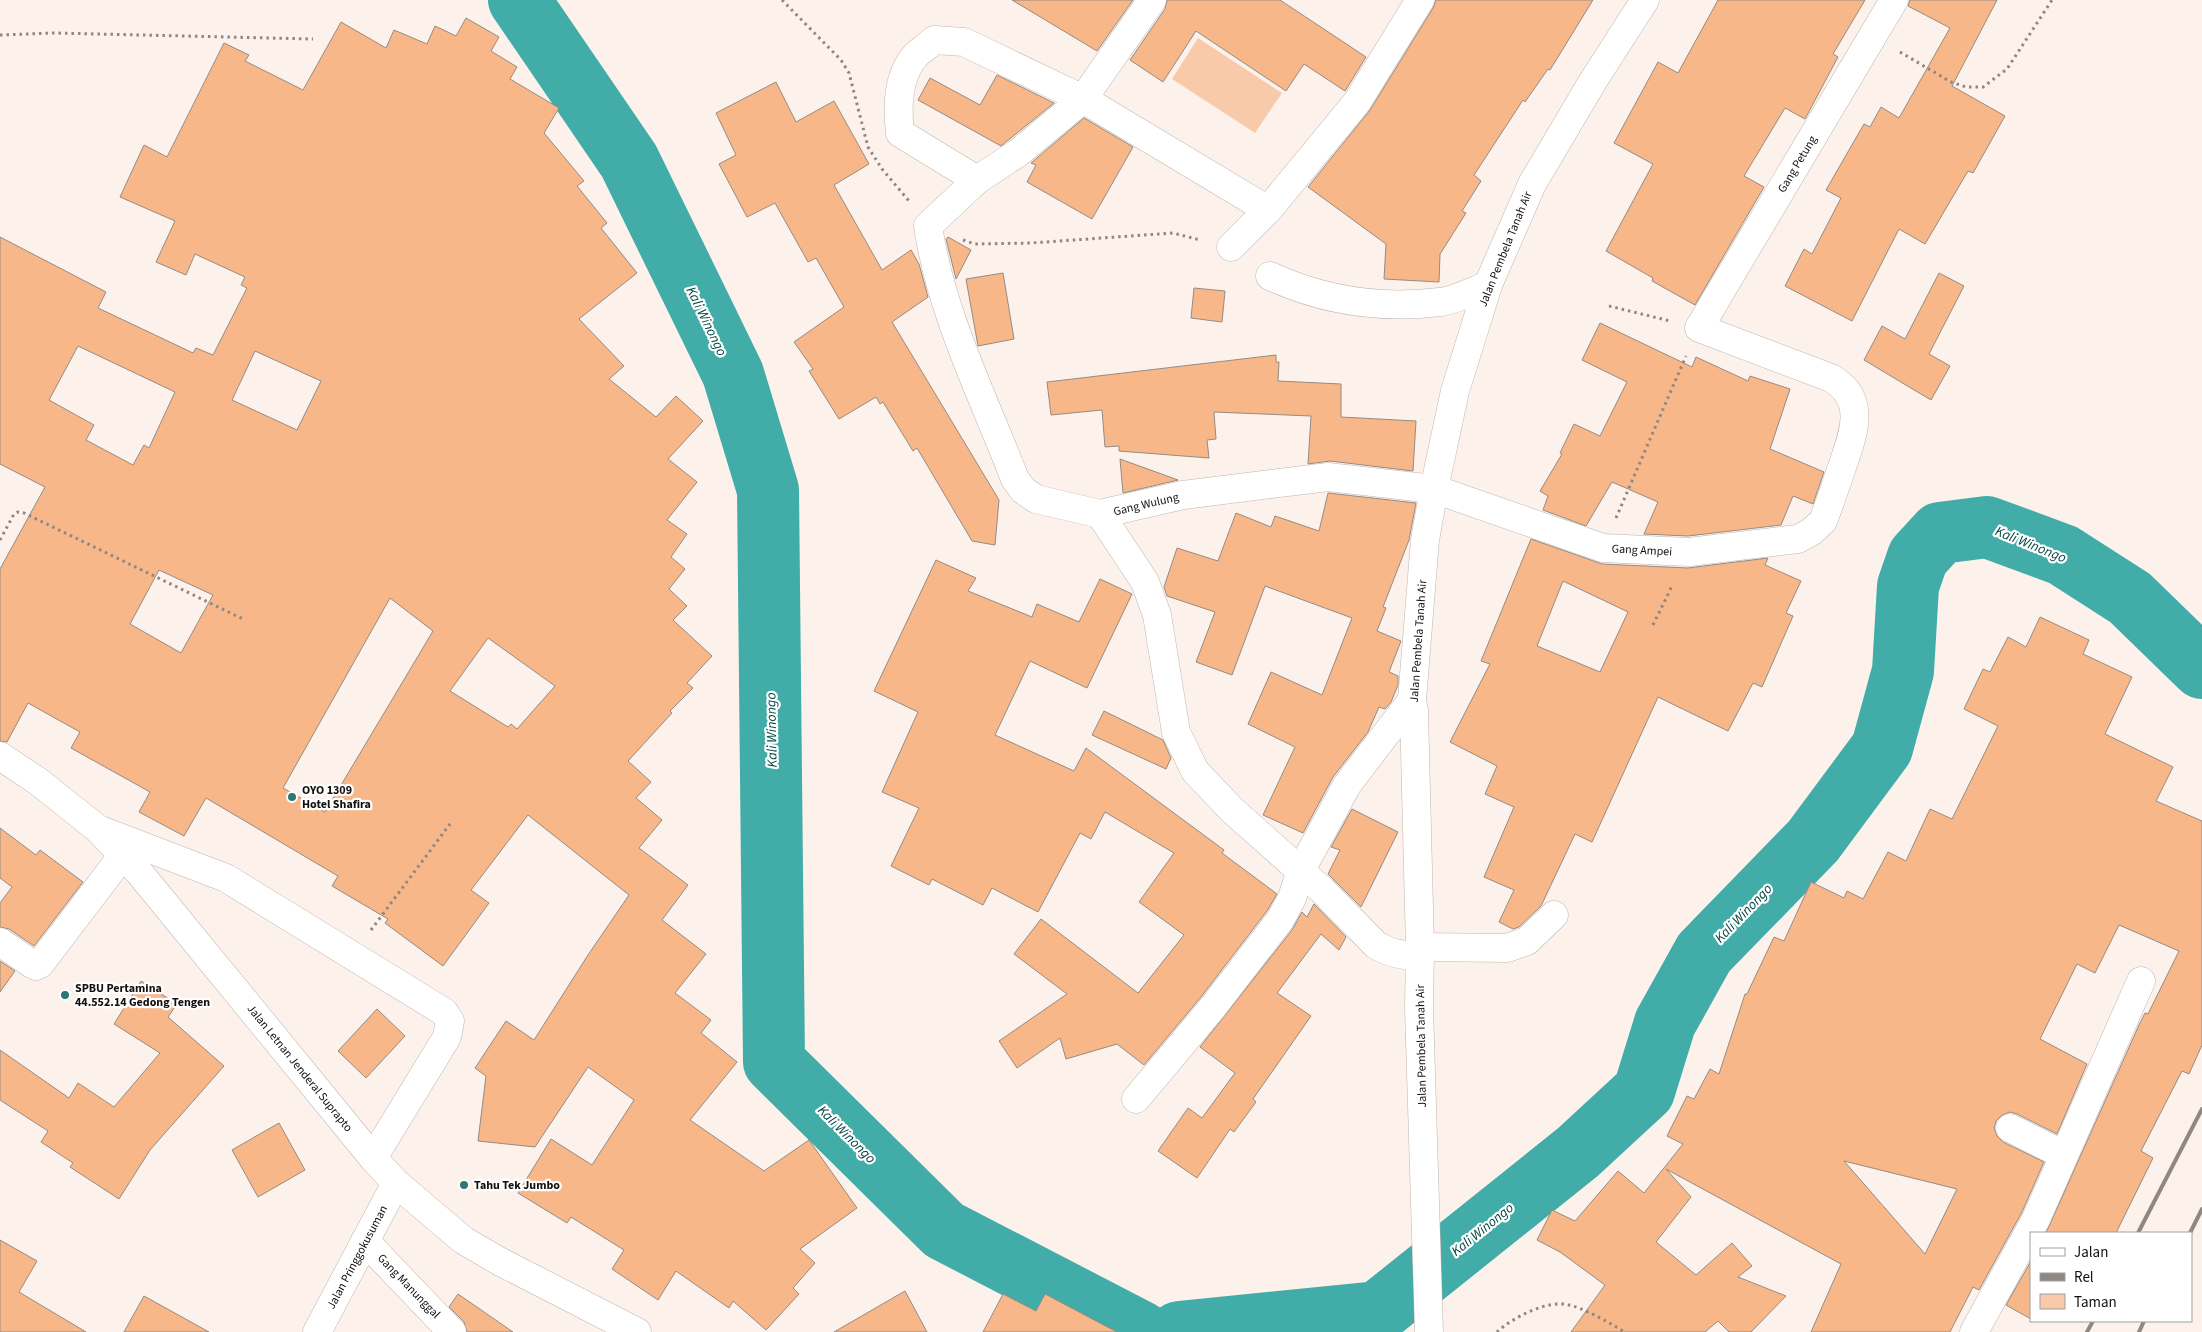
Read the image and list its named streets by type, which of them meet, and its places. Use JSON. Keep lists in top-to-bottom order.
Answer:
{
  "streets": {
    "street": [
      "Gang Petung",
      "Jalan Pembela Tanah Air",
      "Gang Wulung",
      "Gang Ampei",
      "Jalan Letnan Jenderal Suprapto",
      "Jalan Pringgokusuman",
      "Gang Manunggal"
    ]
  },
  "crossings": [
    ["Gang Petung", "Gang Ampei"],
    ["Jalan Pembela Tanah Air", "Gang Wulung"],
    ["Jalan Pembela Tanah Air", "Gang Ampei"],
    ["Gang Wulung", "Gang Ampei"],
    ["Jalan Letnan Jenderal Suprapto", "Jalan Pringgokusuman"],
    ["Jalan Pringgokusuman", "Gang Manunggal"]
  ],
  "water": ["Kali Winongo"],
  "places": ["OYO 1309 Hotel Shafira", "SPBU Pertamina 44.552.14 Gedong Tengen", "Tahu Tek Jumbo"],
  "legend": ["Jalan", "Rel", "Taman"]
}
